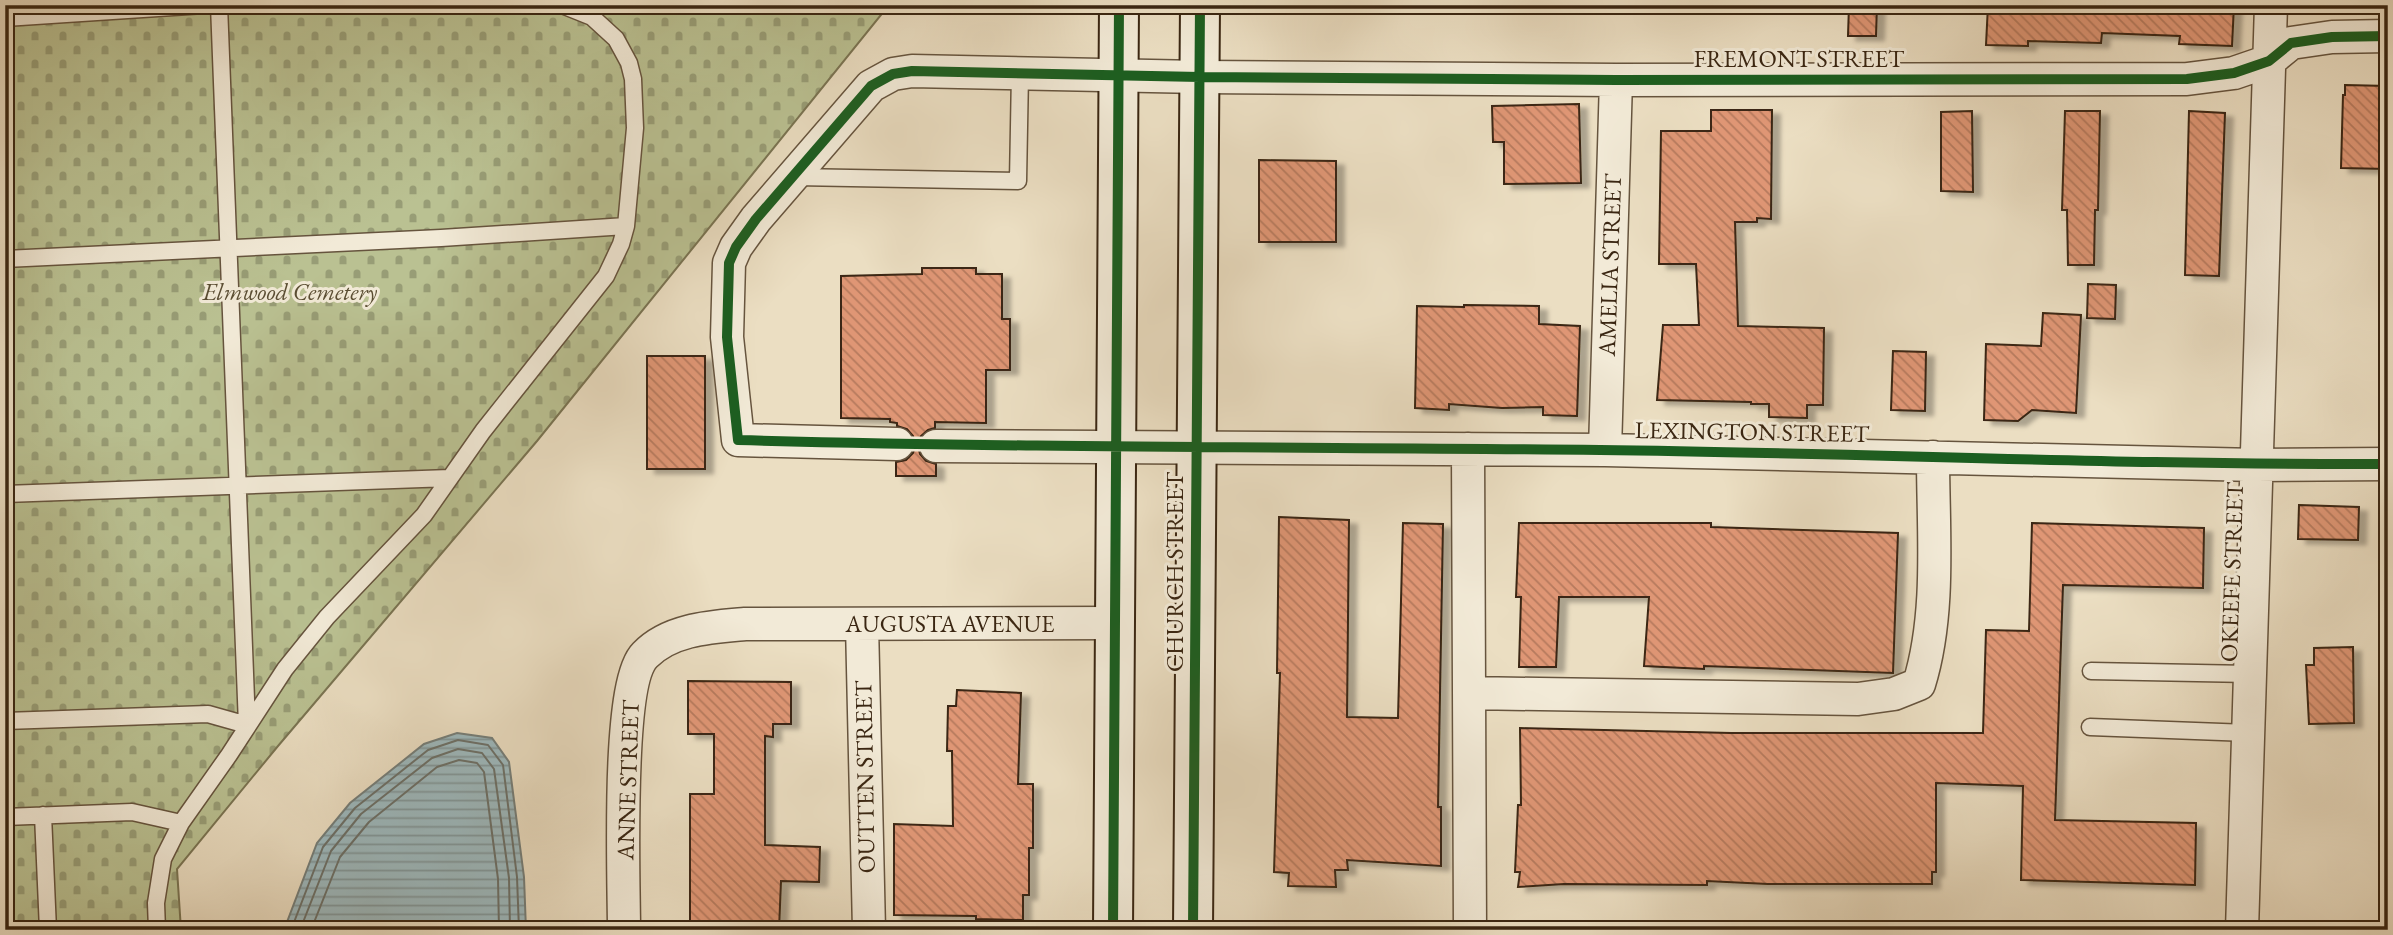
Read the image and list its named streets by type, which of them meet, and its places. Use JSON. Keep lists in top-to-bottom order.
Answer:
{
  "streets": {
    "main road": ["CHURCH STREET"],
    "street": [
      "FREMONT STREET",
      "AMELIA STREET",
      "LEXINGTON STREET",
      "OKEEFE STREET",
      "AUGUSTA AVENUE",
      "OUTTEN STREET",
      "ANNE STREET"
    ]
  },
  "crossings": [
    ["FREMONT STREET", "AMELIA STREET"],
    ["FREMONT STREET", "CHURCH STREET"],
    ["FREMONT STREET", "OKEEFE STREET"],
    ["AMELIA STREET", "LEXINGTON STREET"],
    ["LEXINGTON STREET", "CHURCH STREET"],
    ["LEXINGTON STREET", "OKEEFE STREET"],
    ["AUGUSTA AVENUE", "OUTTEN STREET"],
    ["AUGUSTA AVENUE", "ANNE STREET"]
  ],
  "parks": ["Elmwood Cemetery"]
}
